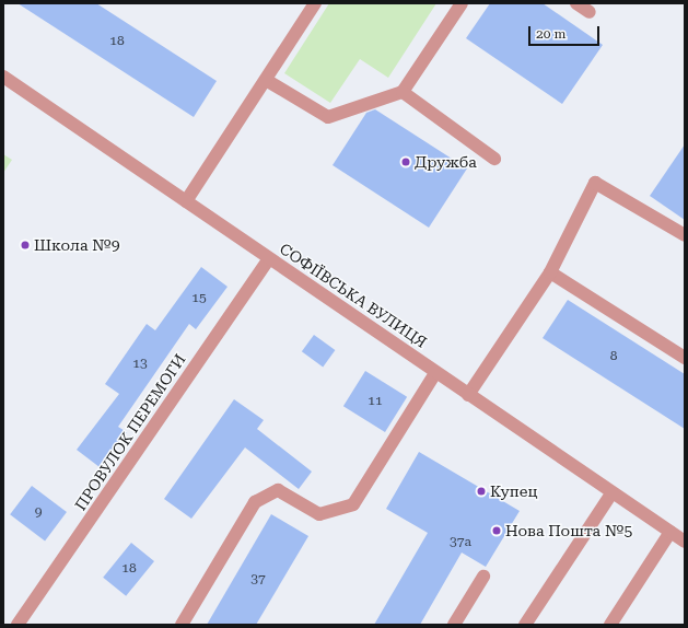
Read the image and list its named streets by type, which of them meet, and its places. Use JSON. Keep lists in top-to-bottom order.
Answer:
{
  "streets": {
    "street": ["СОФІЇВСЬКА ВУЛИЦЯ", "ПРОВУЛОК ПЕРЕМОГИ"]
  },
  "crossings": [
    ["СОФІЇВСЬКА ВУЛИЦЯ", "ПРОВУЛОК ПЕРЕМОГИ"]
  ],
  "places": [
    "Дружба",
    "Школа №9",
    "Купец",
    "Нова Пошта №5"
  ],
  "house_numbers": [
    "18",
    "15",
    "8",
    "13",
    "11",
    "9",
    "37а",
    "18",
    "37"
  ],
  "scale_bar": "20 m"
}
